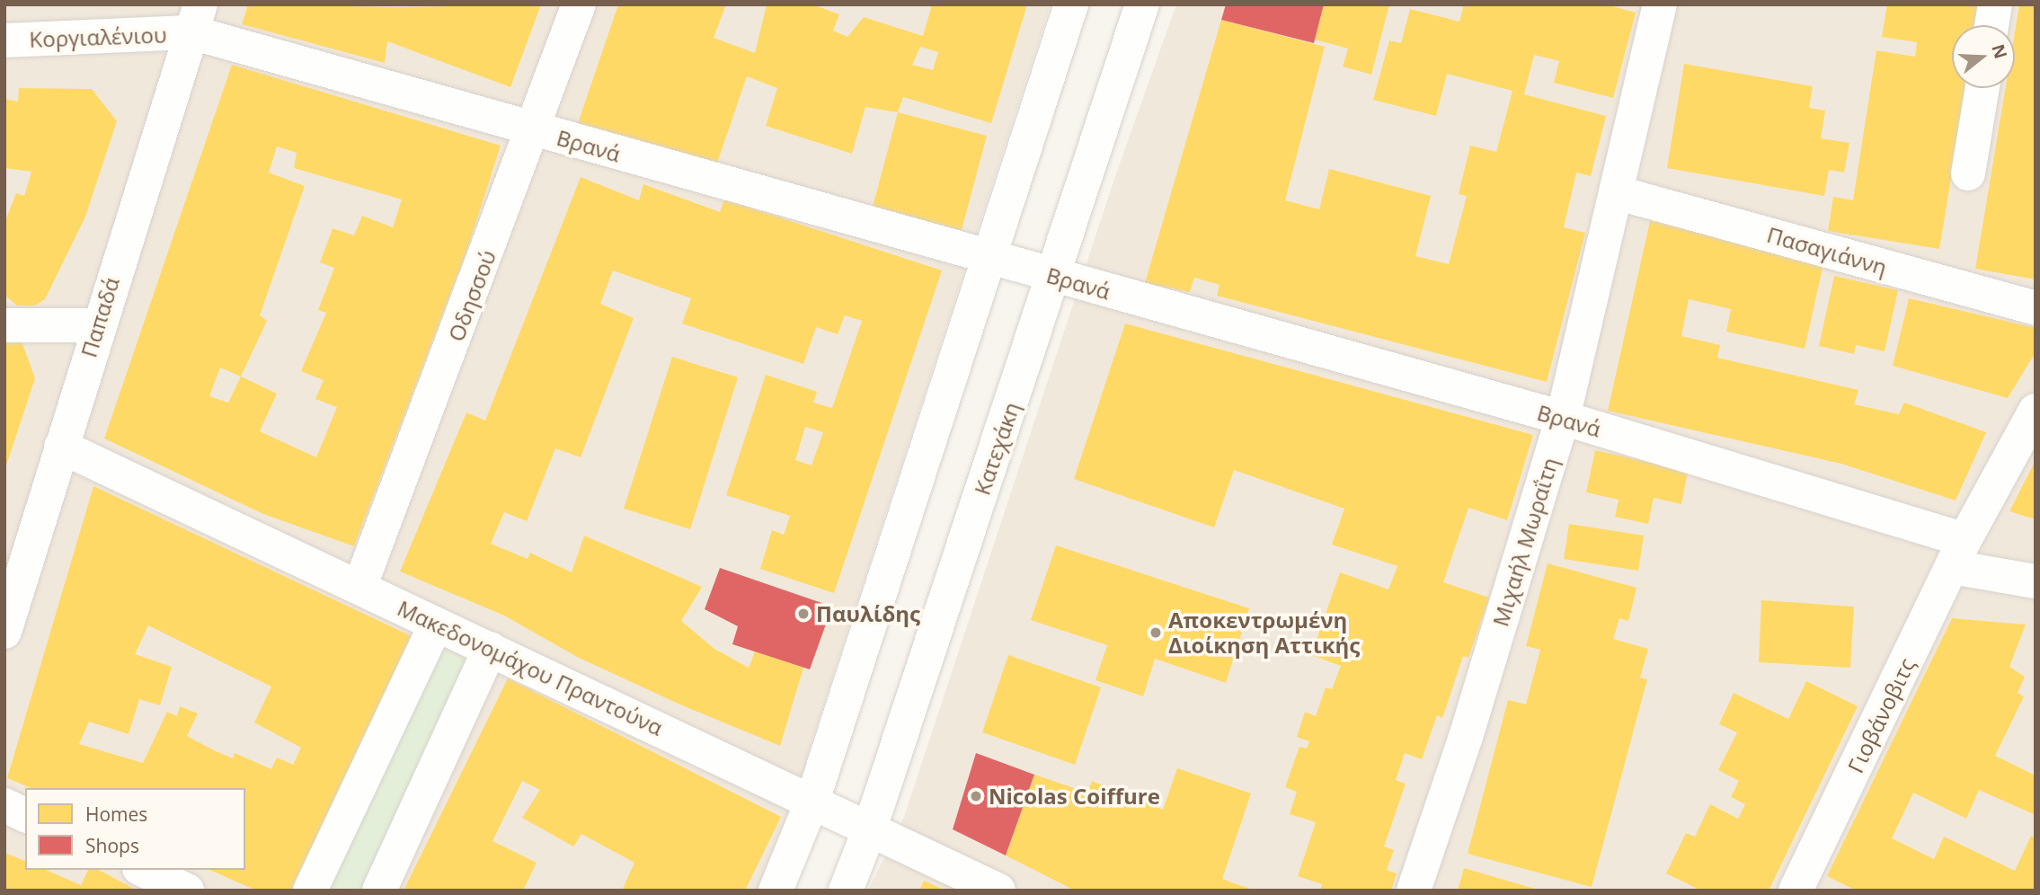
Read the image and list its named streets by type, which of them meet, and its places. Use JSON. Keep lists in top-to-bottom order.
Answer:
{
  "streets": {
    "street": [
      "Κοργιαλένιου",
      "Βρανά",
      "Πασαγιάννη",
      "Οδησσού",
      "Παπαδά",
      "Κατεχάκη",
      "Μιχαήλ Μωραΐτη",
      "Μακεδονομάχου Πραντούνα",
      "Γιοβάνοβιτς"
    ]
  },
  "crossings": [
    ["Κοργιαλένιου", "Βρανά"],
    ["Κοργιαλένιου", "Παπαδά"],
    ["Βρανά", "Οδησσού"],
    ["Βρανά", "Παπαδά"],
    ["Βρανά", "Κατεχάκη"],
    ["Βρανά", "Μιχαήλ Μωραΐτη"],
    ["Βρανά", "Γιοβάνοβιτς"],
    ["Πασαγιάννη", "Μιχαήλ Μωραΐτη"],
    ["Οδησσού", "Μακεδονομάχου Πραντούνα"],
    ["Παπαδά", "Μακεδονομάχου Πραντούνα"],
    ["Κατεχάκη", "Μακεδονομάχου Πραντούνα"]
  ],
  "places": ["Παυλίδης", "Αποκεντρωμένη Διοίκηση Αττικής", "Nicolas Coiffure"],
  "legend": ["Homes", "Shops"],
  "north": "right"
}
